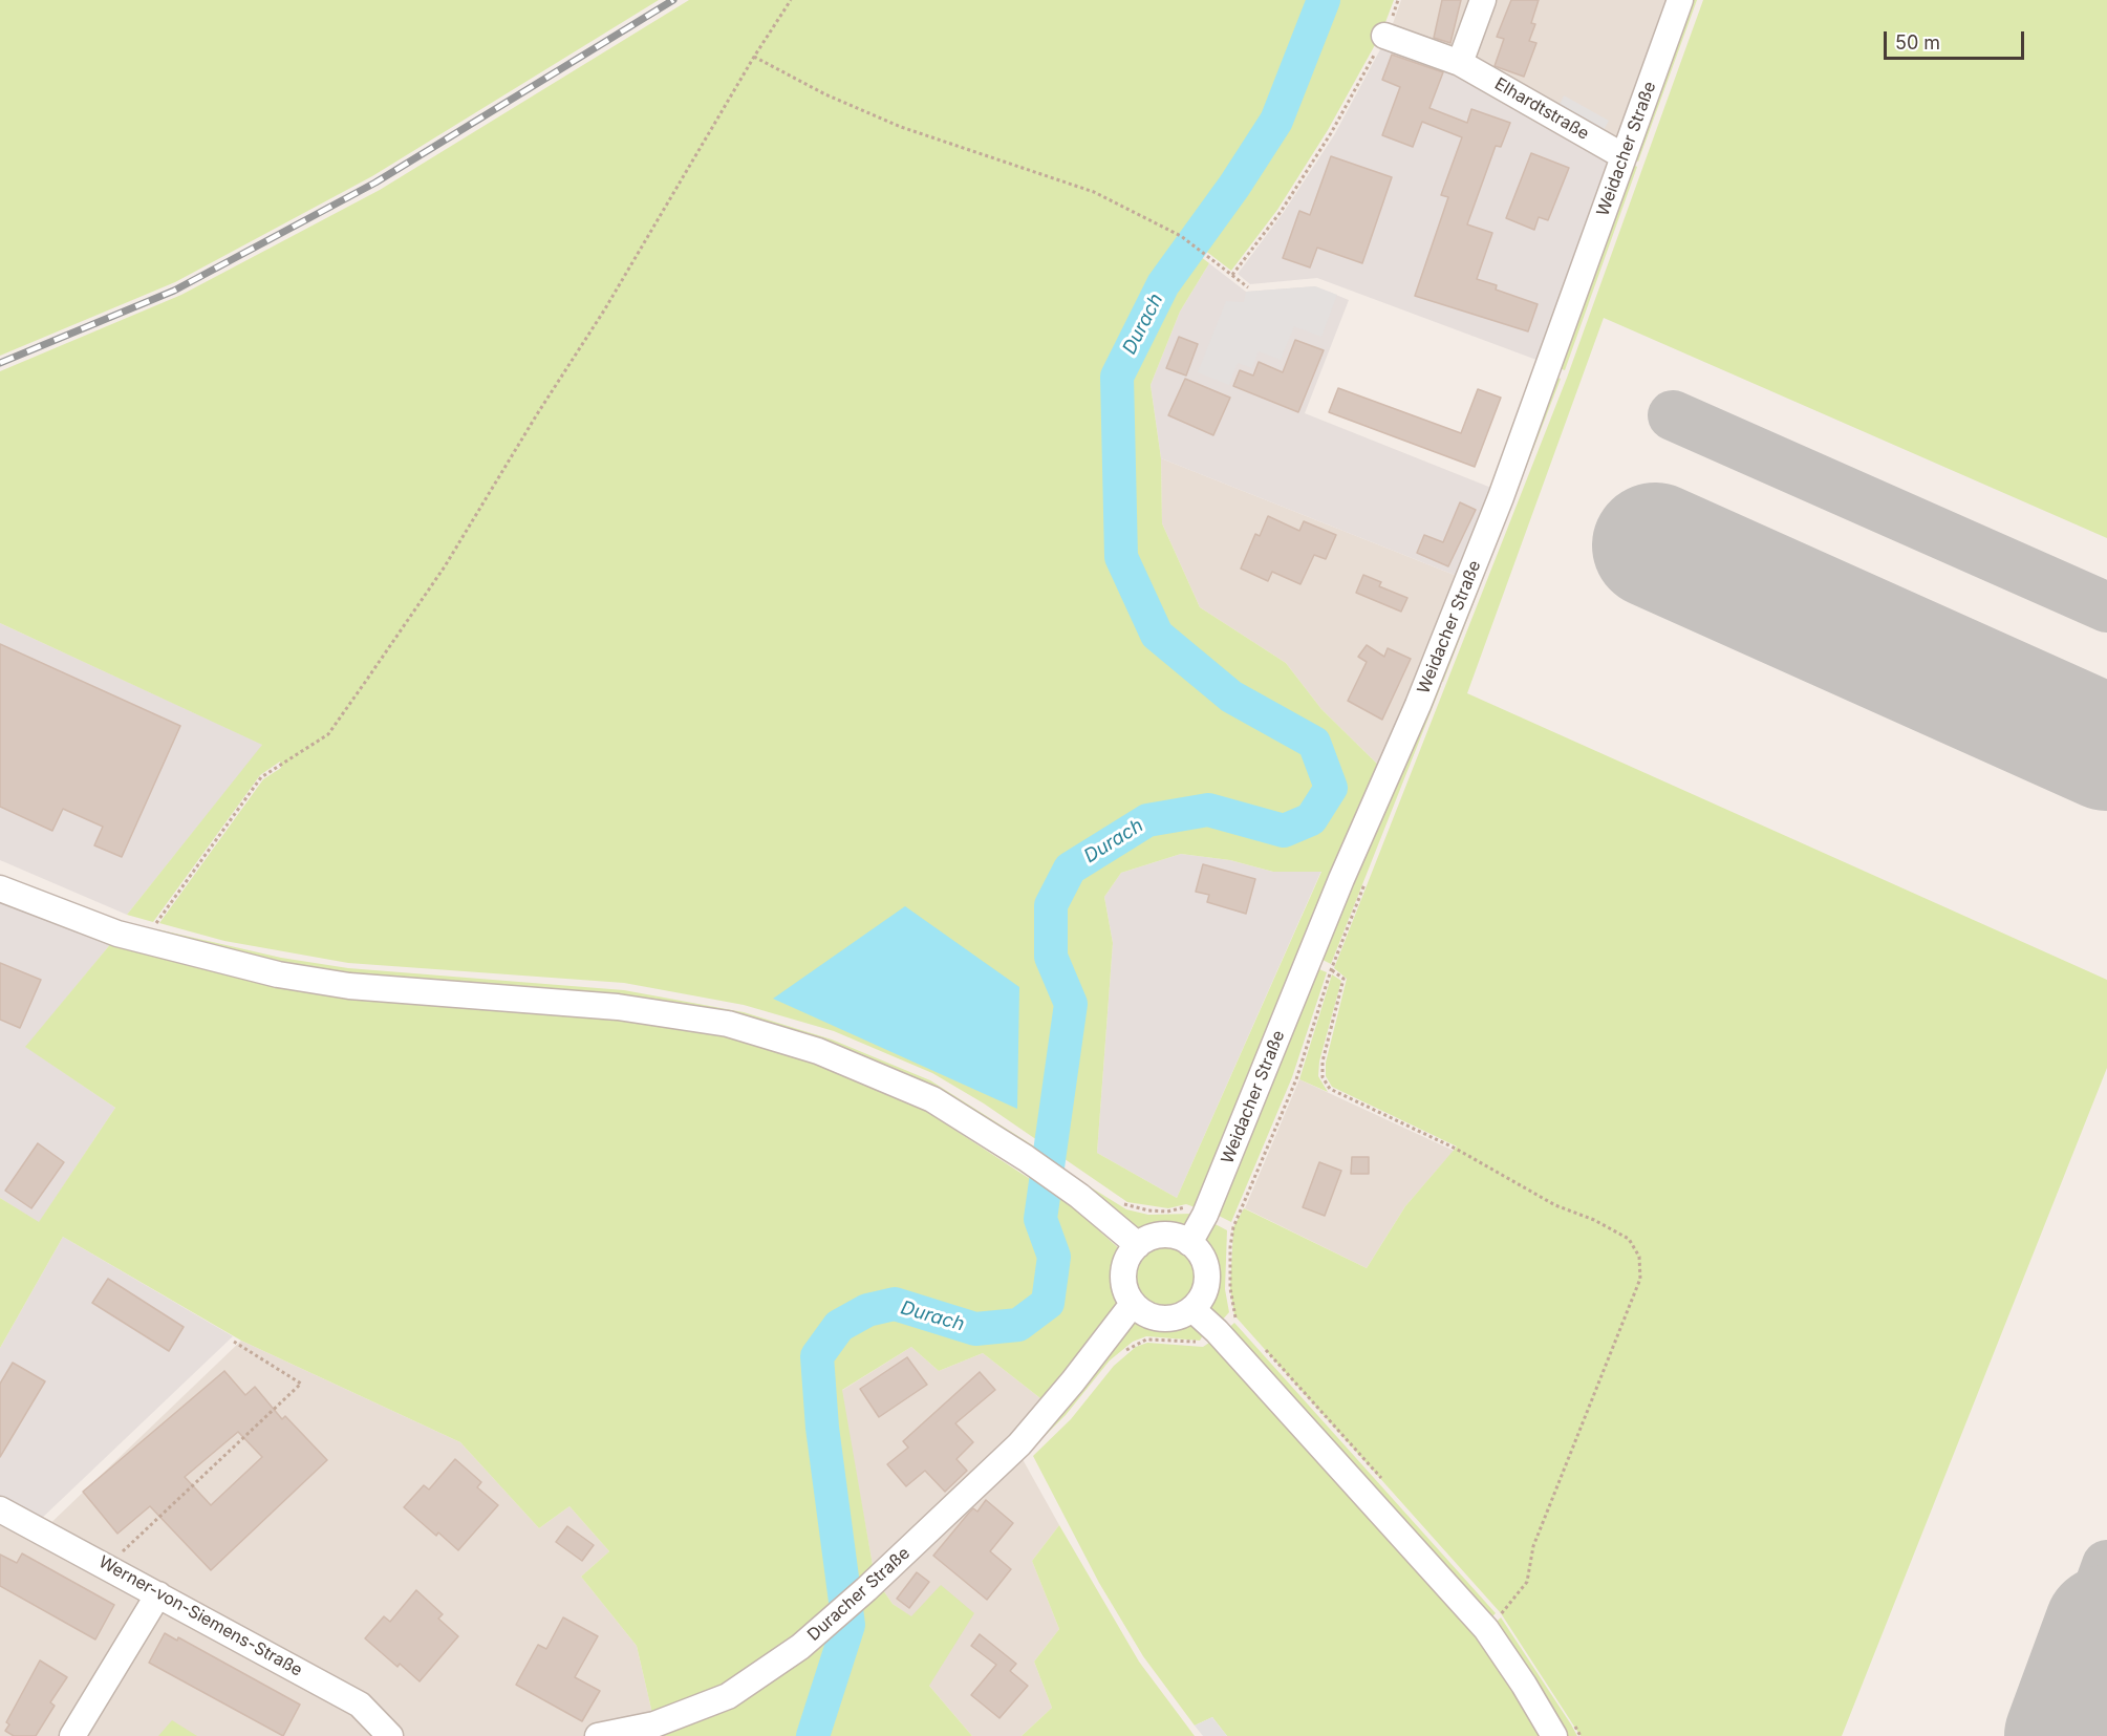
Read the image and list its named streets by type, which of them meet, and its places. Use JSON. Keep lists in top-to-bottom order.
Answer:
{
  "streets": {
    "street": [
      "Elhardtstraße",
      "Weidacher Straße",
      "Duracher Straße",
      "Werner-von-Siemens-Straße"
    ]
  },
  "crossings": [
    ["Elhardtstraße", "Weidacher Straße"],
    ["Weidacher Straße", "Duracher Straße"]
  ],
  "water": ["Durach"],
  "scale_bar": "50 m"
}
